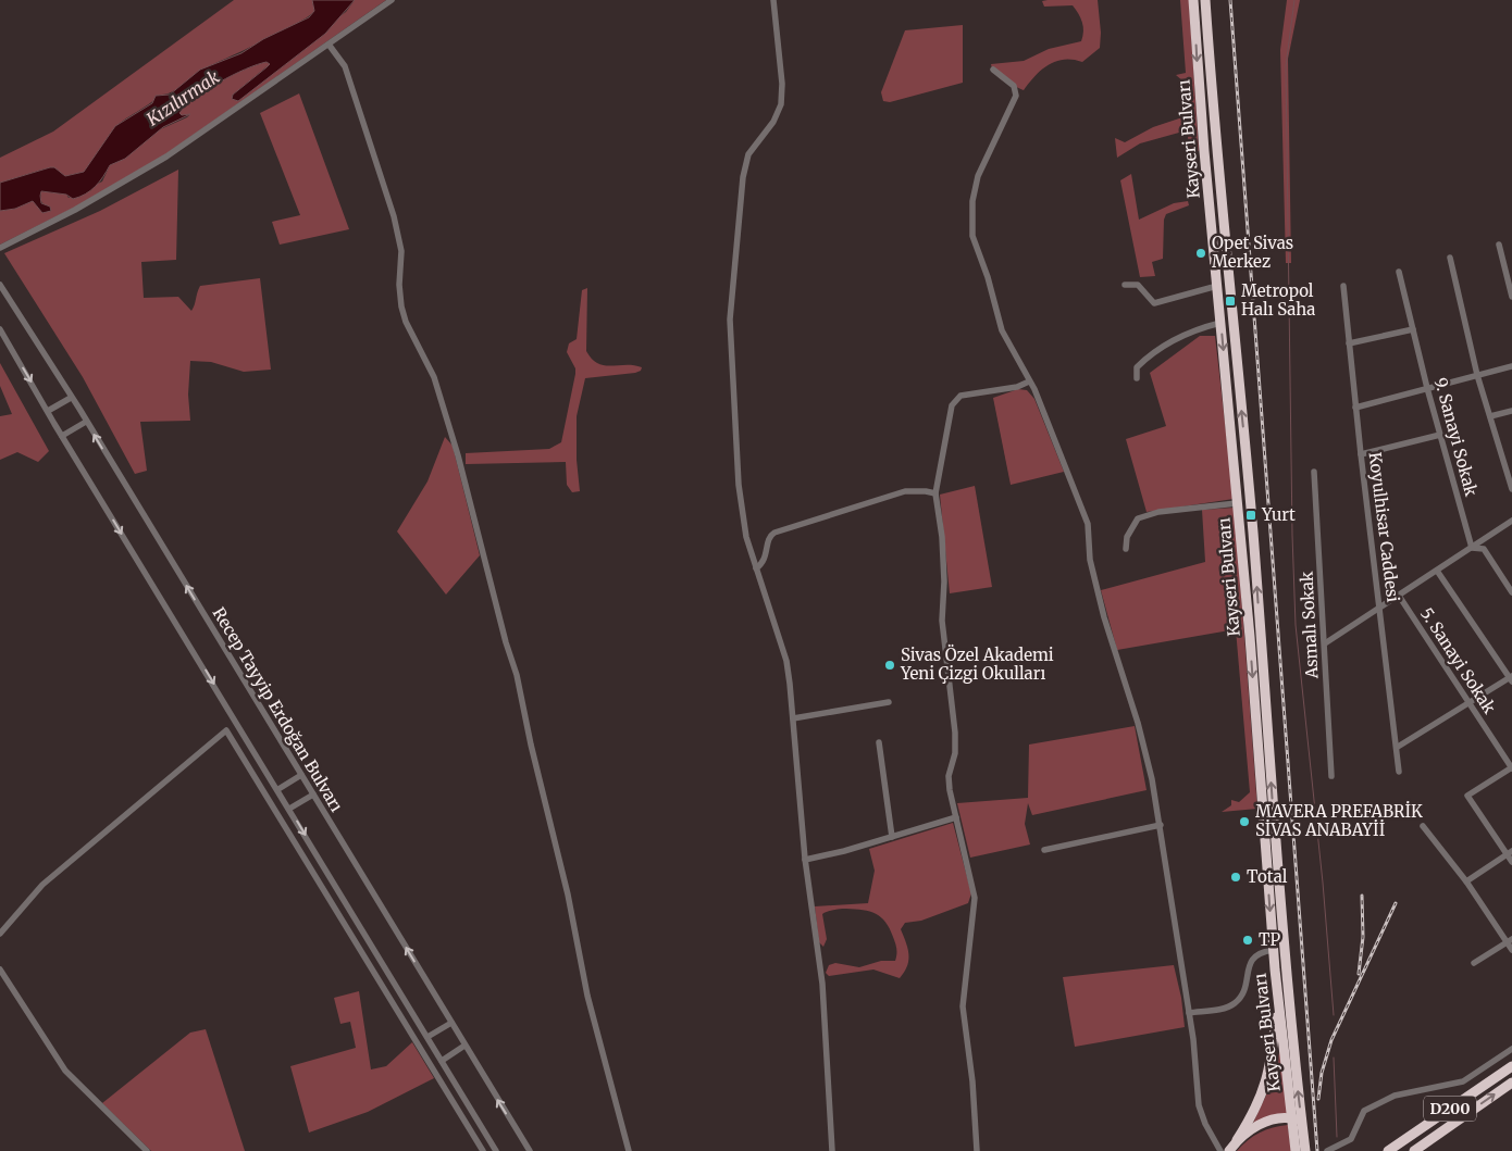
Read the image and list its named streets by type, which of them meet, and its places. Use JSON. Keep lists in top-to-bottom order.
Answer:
{
  "streets": {
    "highway": ["Kayseri Bulvarı", "D200"],
    "street": [
      "9. Sanayi Sokak",
      "Koyulhisar Caddesi",
      "Asmalı Sokak",
      "5. Sanayi Sokak",
      "Recep Tayyip Erdoğan Bulvarı"
    ]
  },
  "water": ["Kızılırmak"],
  "places": {
    "other": [
      "Opet Sivas Merkez",
      "Sivas Özel Akademi Yeni Çizgi Okulları",
      "MAVERA PREFABRİK SİVAS ANABAYİİ",
      "Total",
      "TP"
    ],
    "transit": ["Metropol Halı Saha", "Yurt"]
  }
}
